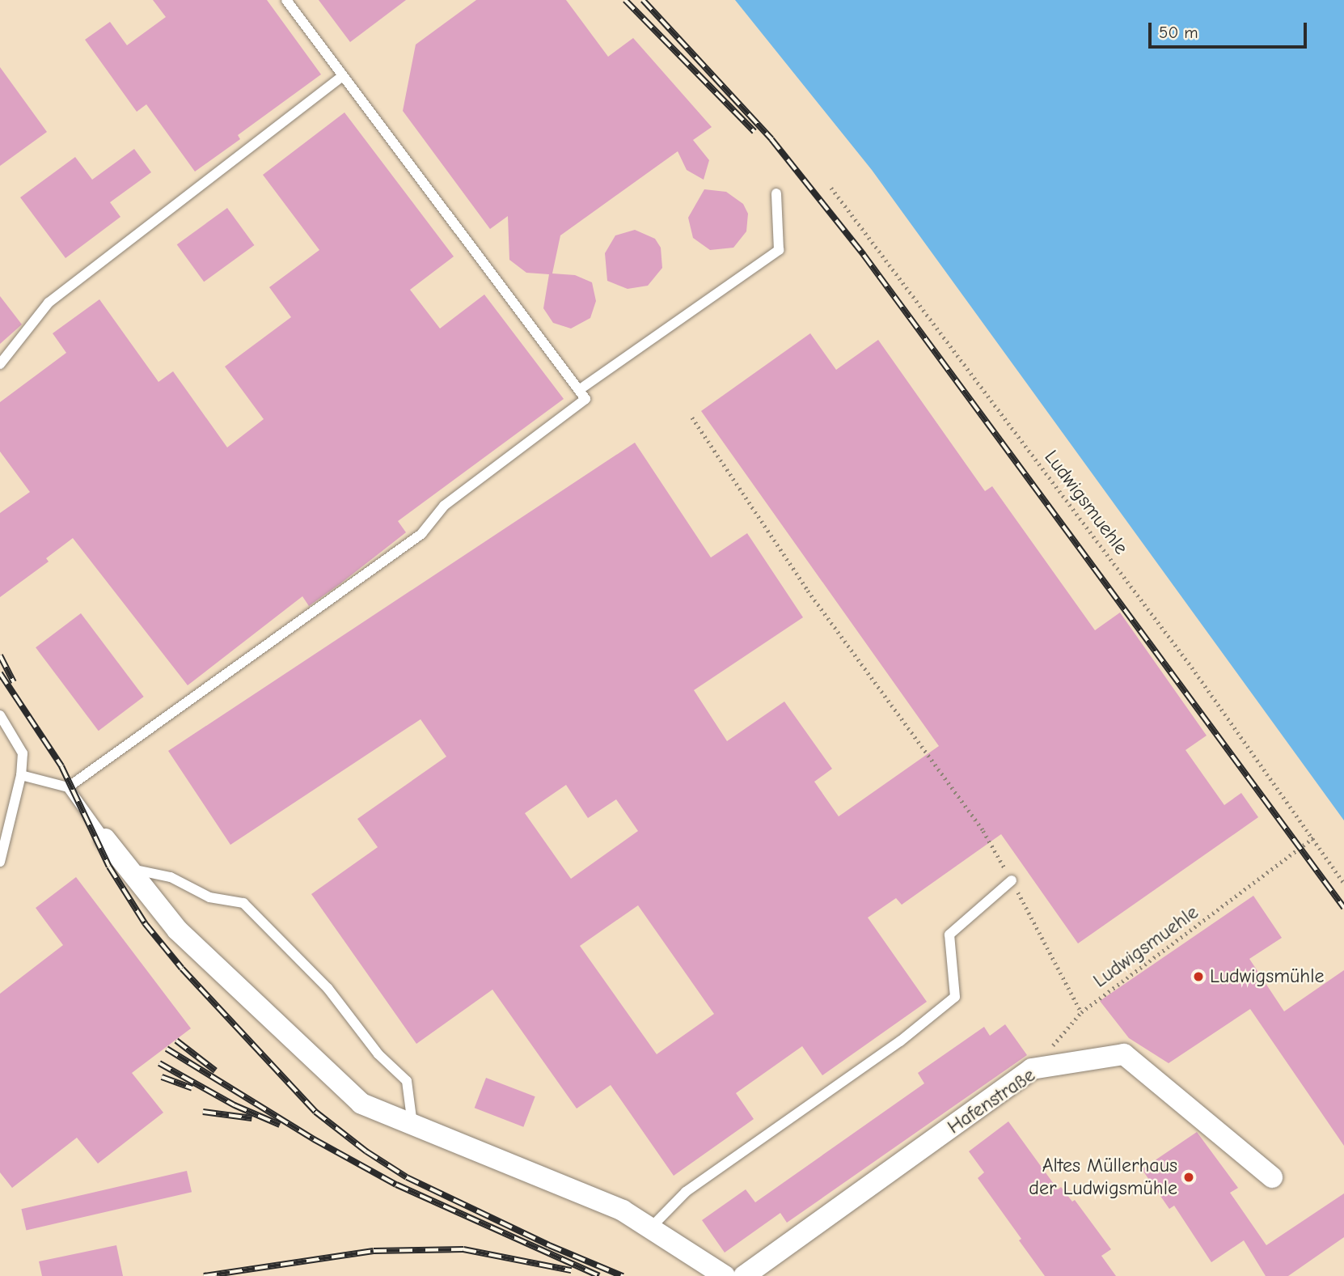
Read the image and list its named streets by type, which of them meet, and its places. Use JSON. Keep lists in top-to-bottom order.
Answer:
{
  "streets": {
    "street": ["Hafenstraße"],
    "path": ["Ludwigsmuehle"]
  },
  "crossings": [
    ["Ludwigsmuehle", "Hafenstraße"]
  ],
  "places": ["Ludwigsmühle", "Altes Müllerhaus der Ludwigsmühle"],
  "scale_bar": "50 m"
}
